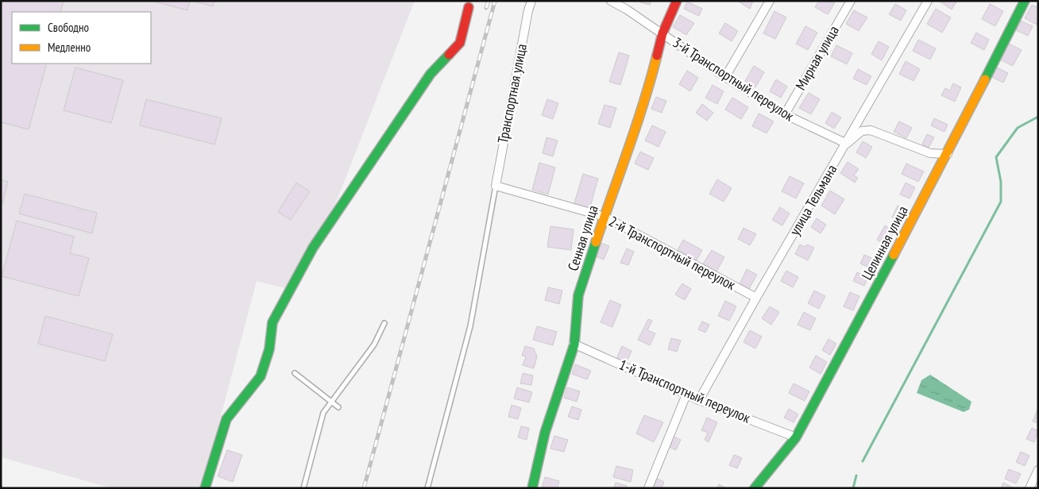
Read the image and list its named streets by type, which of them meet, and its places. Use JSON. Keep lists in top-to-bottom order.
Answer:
{
  "streets": {
    "street": [
      "Мирная улица",
      "3-й Транспортный переулок",
      "Транспортная улица",
      "улица Тельмана",
      "Сенная улица",
      "Целинная улица",
      "2-й Транспортный переулок",
      "1-й Транспортный переулок"
    ]
  },
  "crossings": [
    ["Мирная улица", "3-й Транспортный переулок"],
    ["3-й Транспортный переулок", "улица Тельмана"],
    ["3-й Транспортный переулок", "Сенная улица"],
    ["Транспортная улица", "2-й Транспортный переулок"],
    ["улица Тельмана", "2-й Транспортный переулок"],
    ["улица Тельмана", "1-й Транспортный переулок"],
    ["Сенная улица", "2-й Транспортный переулок"],
    ["Сенная улица", "1-й Транспортный переулок"],
    ["Целинная улица", "1-й Транспортный переулок"]
  ],
  "legend": ["Свободно", "Медленно"]
}
